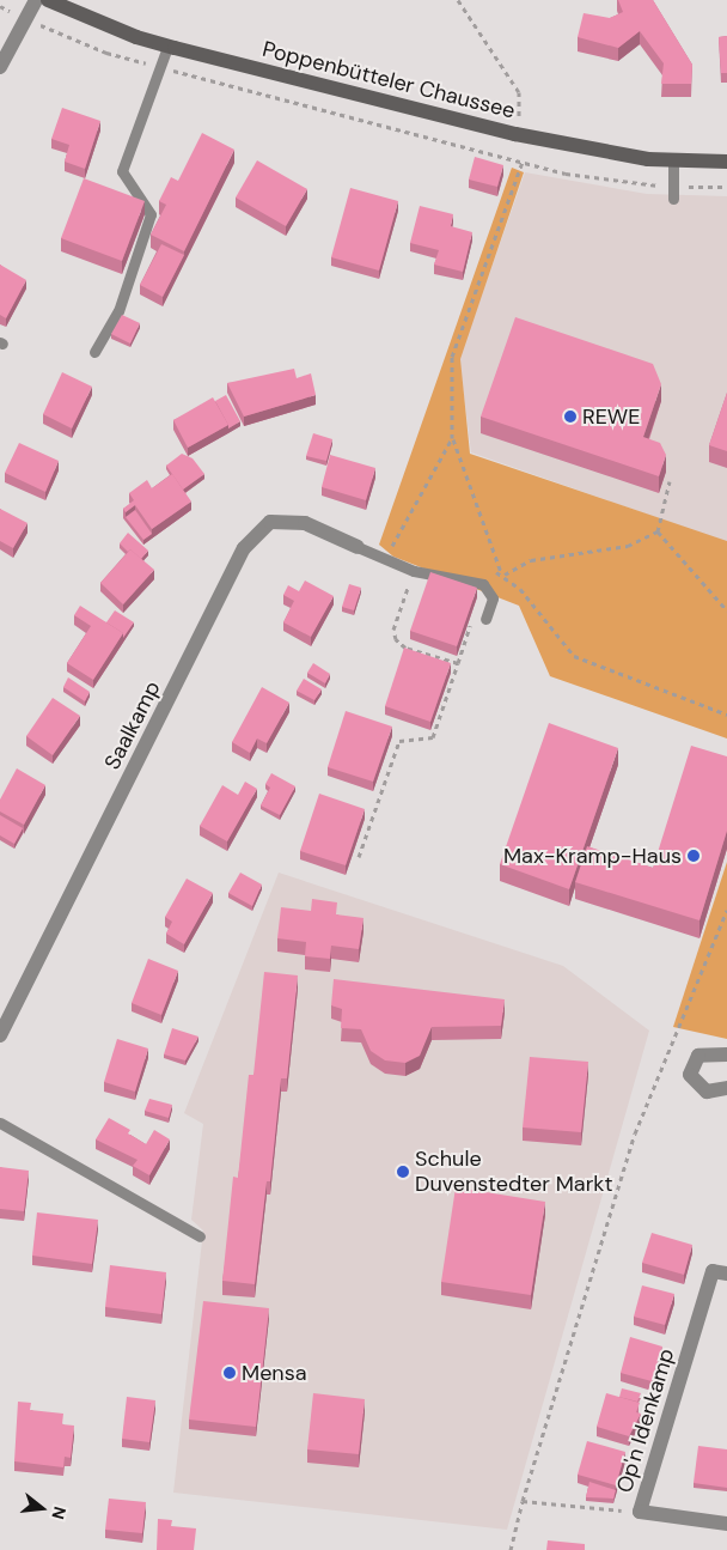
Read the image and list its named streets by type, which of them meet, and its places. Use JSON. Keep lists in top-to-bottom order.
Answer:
{
  "streets": {
    "main road": ["Poppenbütteler Chaussee"],
    "street": ["Saalkamp", "Op'n Idenkamp"]
  },
  "places": [
    "REWE",
    "Max-Kramp-Haus",
    "Schule Duvenstedter Markt",
    "Mensa"
  ],
  "north": "right"
}
